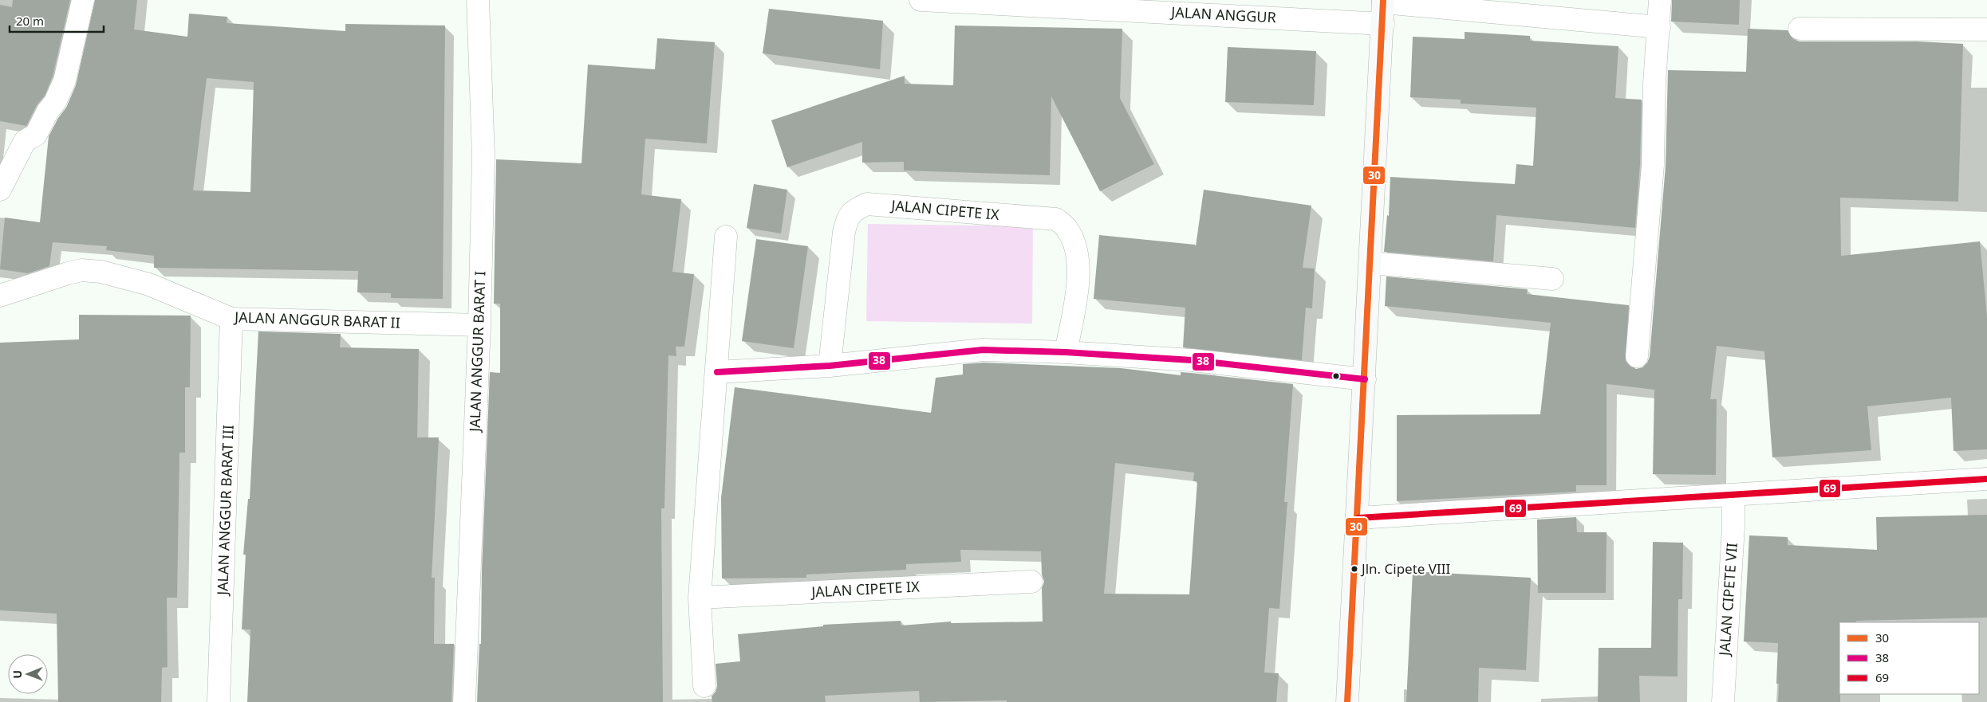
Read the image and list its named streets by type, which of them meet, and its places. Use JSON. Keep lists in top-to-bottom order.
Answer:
{
  "streets": {
    "street": [
      "JALAN ANGGUR",
      "JALAN CIPETE IX",
      "JALAN ANGGUR BARAT II",
      "JALAN ANGGUR BARAT I",
      "JALAN ANGGUR BARAT III",
      "JALAN CIPETE VII"
    ]
  },
  "crossings": [
    ["JALAN ANGGUR BARAT II", "JALAN ANGGUR BARAT I"],
    ["JALAN ANGGUR BARAT II", "JALAN ANGGUR BARAT III"]
  ],
  "places": ["Jln. Cipete VIII"],
  "lines": ["transit line 30", "transit line 38", "transit line 69"],
  "legend": ["30", "38", "69"],
  "scale_bar": "20 m",
  "north": "left"
}
